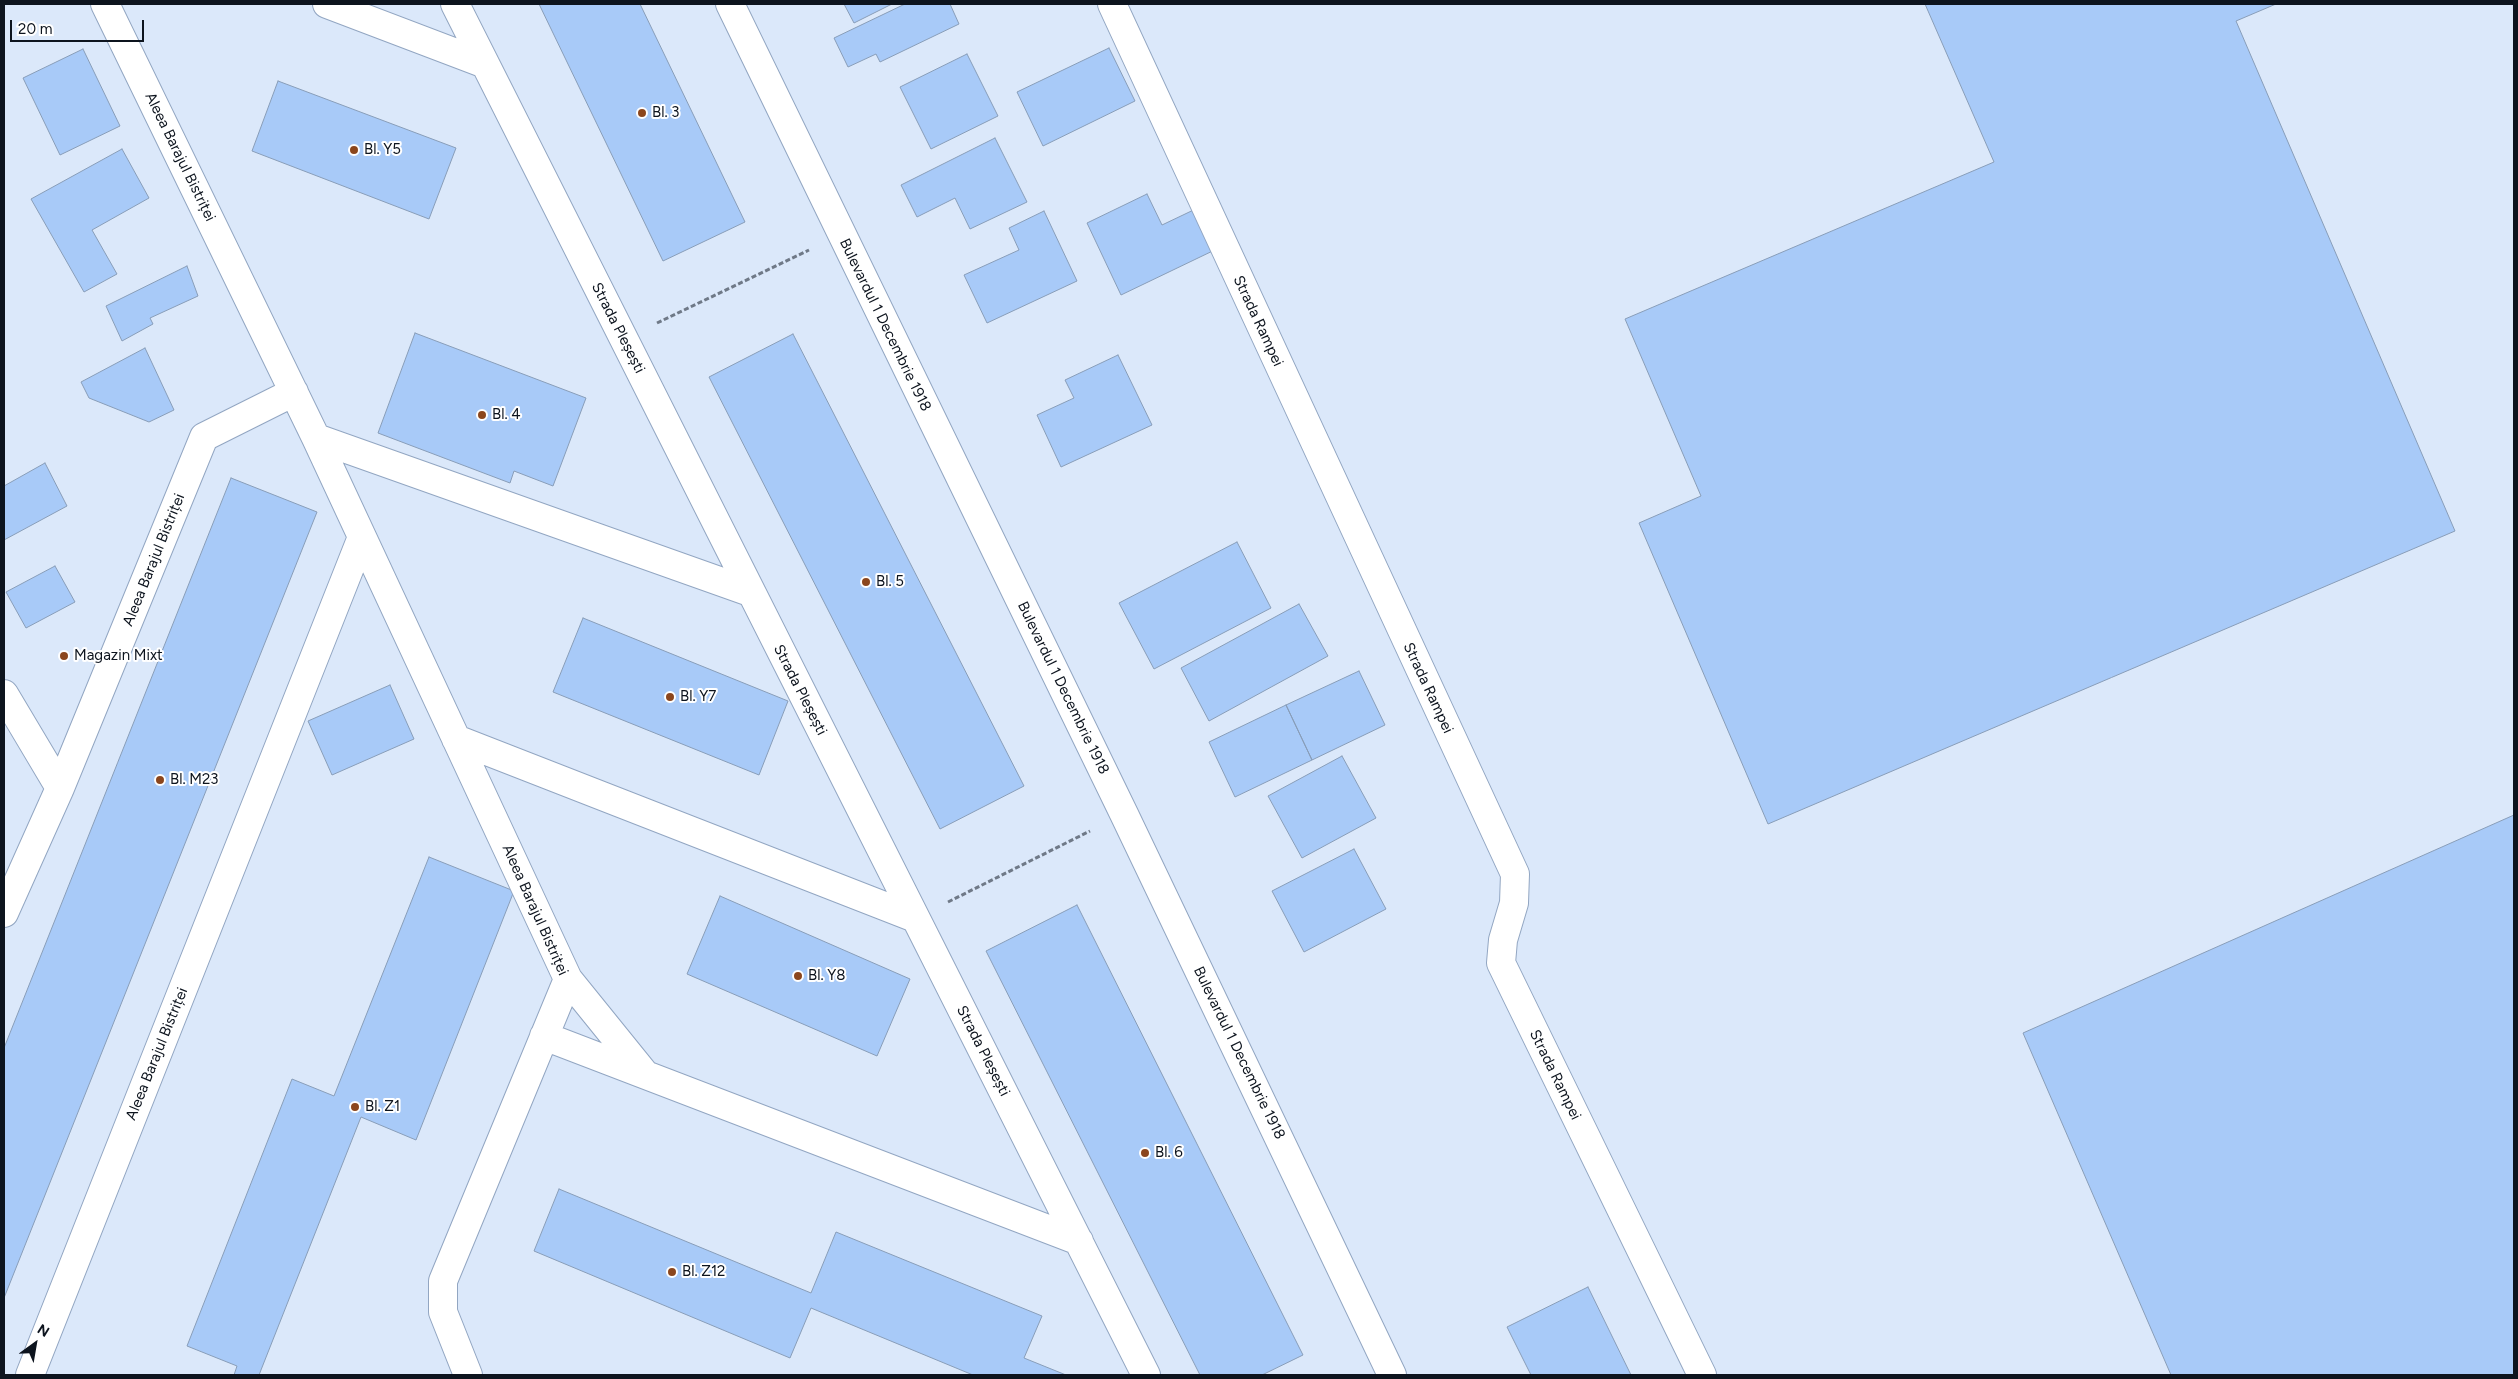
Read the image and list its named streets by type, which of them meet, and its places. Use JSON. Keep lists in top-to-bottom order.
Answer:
{
  "streets": {
    "street": [
      "Aleea Barajul Bistriței",
      "Strada Rampei",
      "Bulevardul 1 Decembrie 1918",
      "Strada Pleșești"
    ]
  },
  "places": [
    "Bl. 3",
    "Bl. Y5",
    "Bl. 4",
    "Bl. 5",
    "Magazin Mixt",
    "Bl. Y7",
    "Bl. M23",
    "Bl. Y8",
    "Bl. Z1",
    "Bl. 6",
    "Bl. Z12"
  ],
  "scale_bar": "20 m",
  "north": "top right"
}
